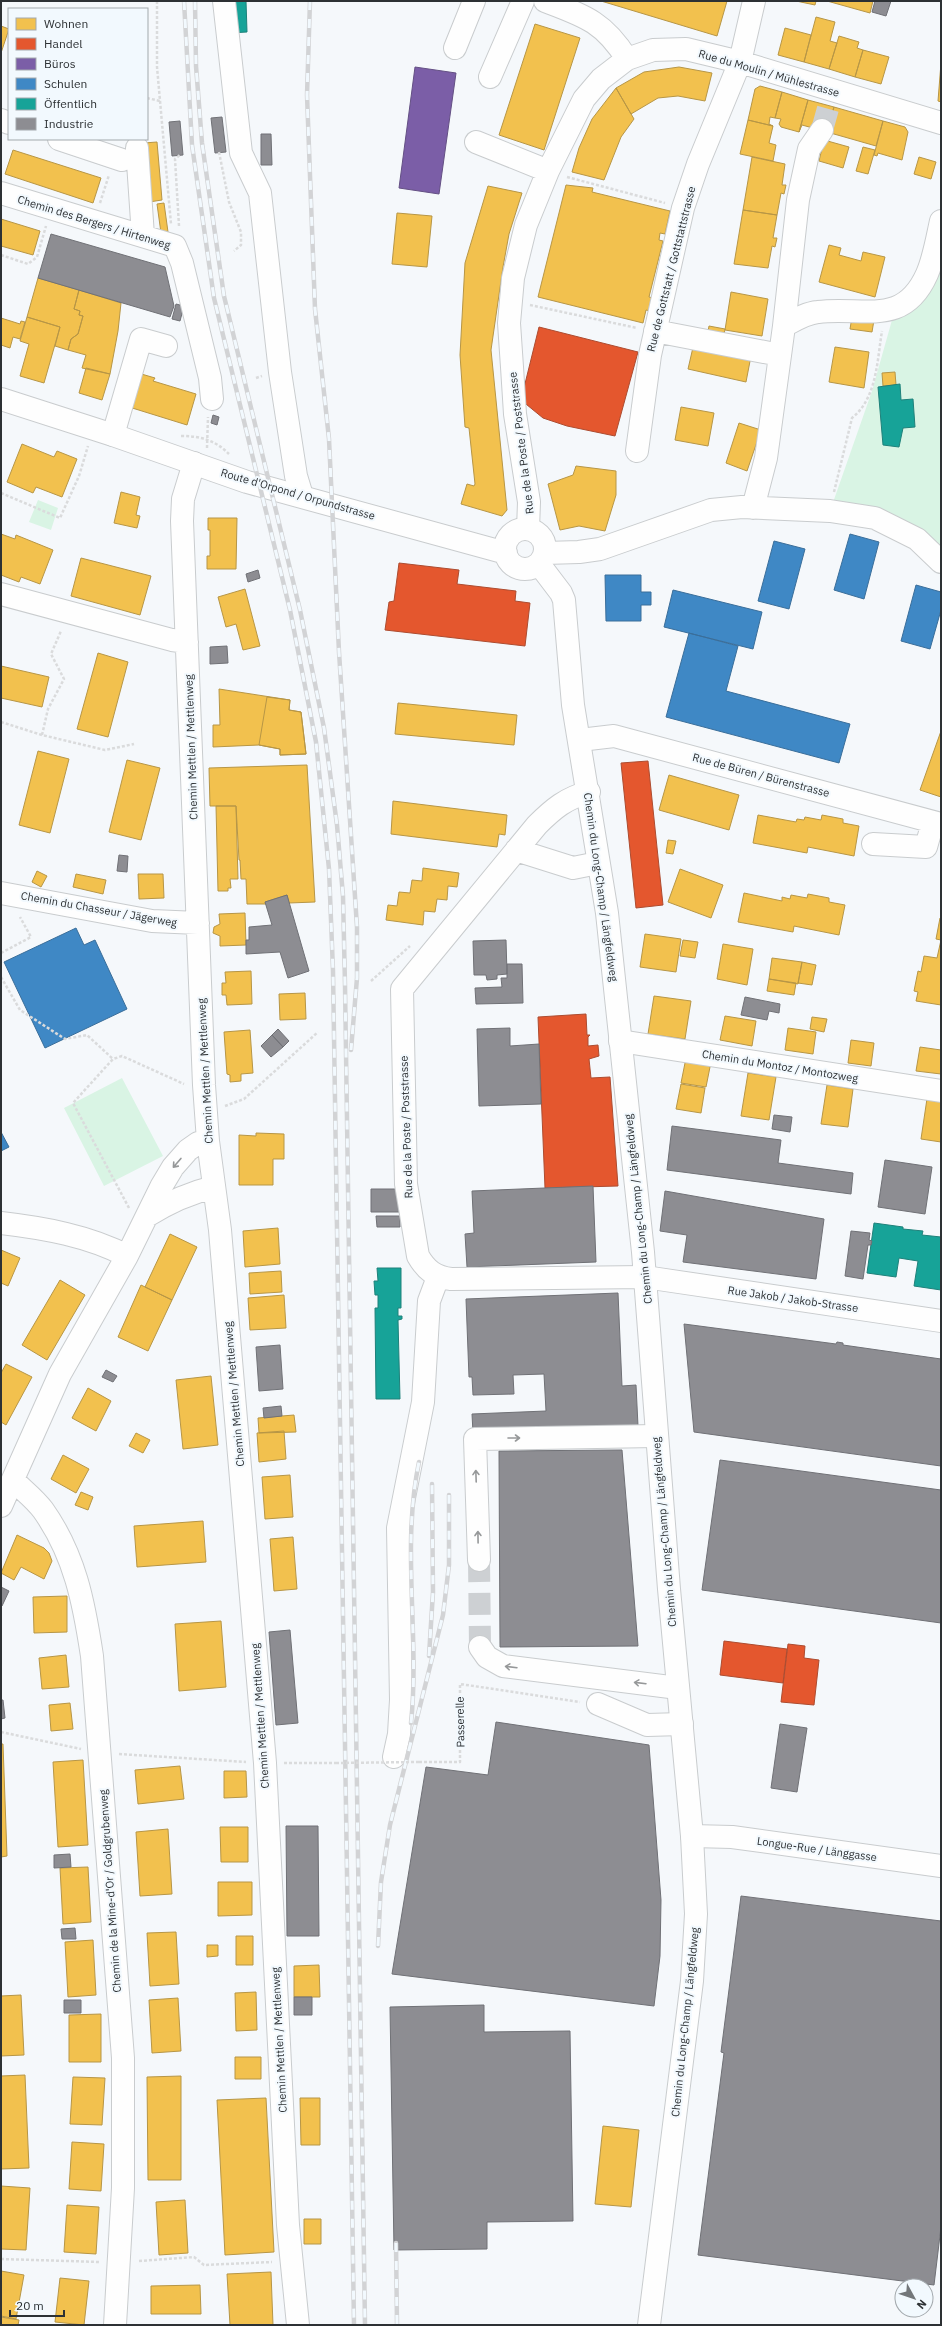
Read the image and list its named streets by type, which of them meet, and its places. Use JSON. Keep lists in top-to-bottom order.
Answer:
{
  "streets": {
    "street": [
      "Rue du Moulin / Mühlestrasse",
      "Chemin des Bergers / Hirtenweg",
      "Rue de Gottstatt / Gottstattstrasse",
      "Rue de la Poste / Poststrasse",
      "Route d'Orpond / Orpundstrasse",
      "Chemin Mettlen / Mettlenweg",
      "Rue de Büren / Bürenstrasse",
      "Chemin du Long-Champ / Längfeldweg",
      "Chemin du Chasseur / Jägerweg",
      "Chemin du Montoz / Montozweg",
      "Rue Jakob / Jakob-Strasse",
      "Longue-Rue / Länggasse",
      "Chemin de la Mine-d'Or / Goldgrubenweg"
    ],
    "path": ["Passerelle"]
  },
  "crossings": [
    ["Rue du Moulin / Mühlestrasse", "Rue de Gottstatt / Gottstattstrasse"],
    ["Rue du Moulin / Mühlestrasse", "Rue de la Poste / Poststrasse"],
    ["Rue de la Poste / Poststrasse", "Route d'Orpond / Orpundstrasse"],
    ["Rue de la Poste / Poststrasse", "Chemin du Long-Champ / Längfeldweg"],
    ["Route d'Orpond / Orpundstrasse", "Chemin Mettlen / Mettlenweg"],
    ["Chemin Mettlen / Mettlenweg", "Chemin du Chasseur / Jägerweg"],
    ["Rue de Büren / Bürenstrasse", "Chemin du Long-Champ / Längfeldweg"],
    ["Chemin du Long-Champ / Längfeldweg", "Chemin du Montoz / Montozweg"],
    ["Chemin du Long-Champ / Längfeldweg", "Rue Jakob / Jakob-Strasse"],
    ["Chemin du Long-Champ / Längfeldweg", "Longue-Rue / Länggasse"]
  ],
  "legend": [
    "Wohnen",
    "Handel",
    "Büros",
    "Schulen",
    "Öffentlich",
    "Industrie"
  ],
  "scale_bar": "20 m",
  "north": "bottom right"
}
